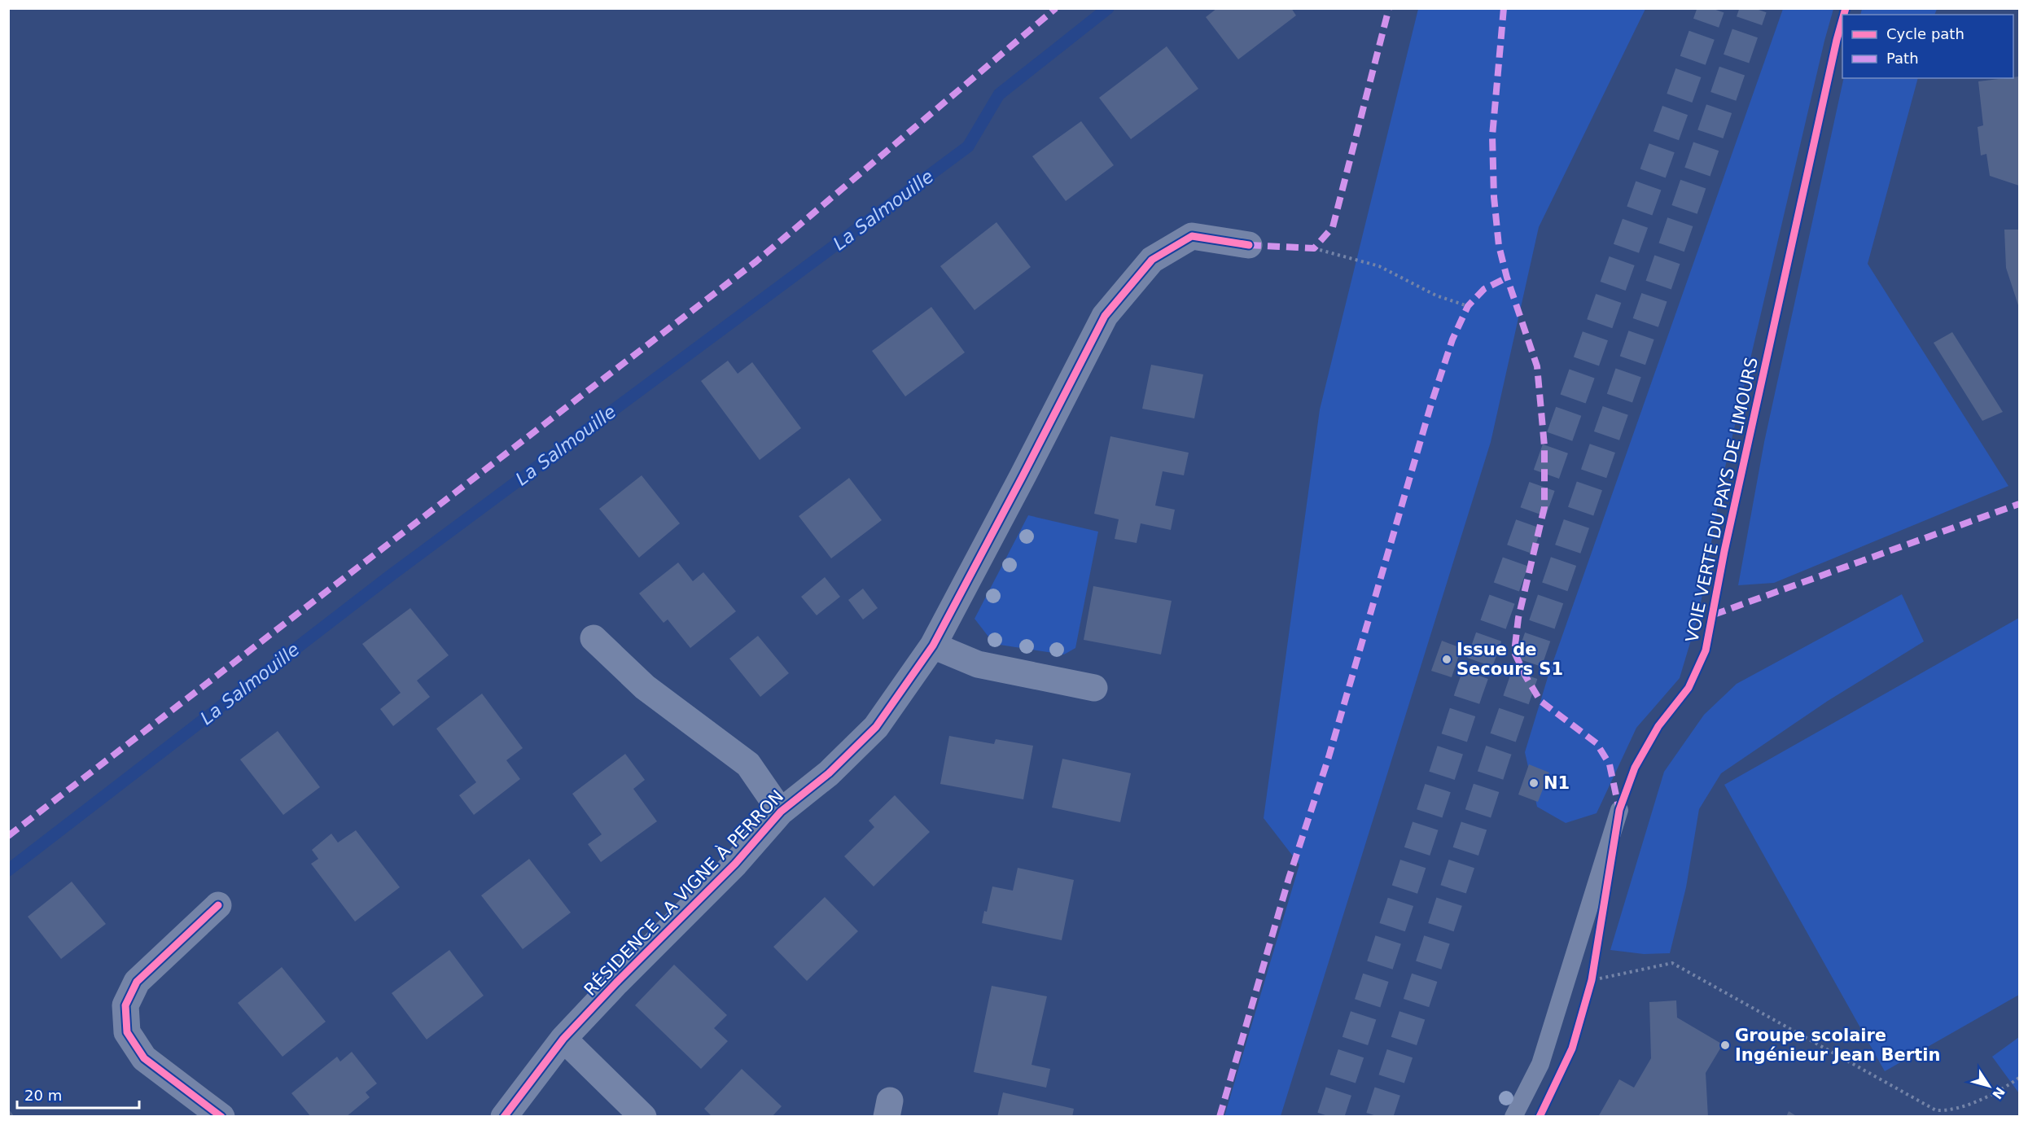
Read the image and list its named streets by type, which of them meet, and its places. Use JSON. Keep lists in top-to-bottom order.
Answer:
{
  "streets": {
    "street": ["RÉSIDENCE LA VIGNE À PERRON"],
    "cycle path": ["VOIE VERTE DU PAYS DE LIMOURS"]
  },
  "water": ["La Salmouille"],
  "places": ["Issue de Secours S1", "N1", "Groupe scolaire Ingénieur Jean Bertin"],
  "legend": ["Cycle path", "Path"],
  "scale_bar": "20 m",
  "north": "bottom right"
}
